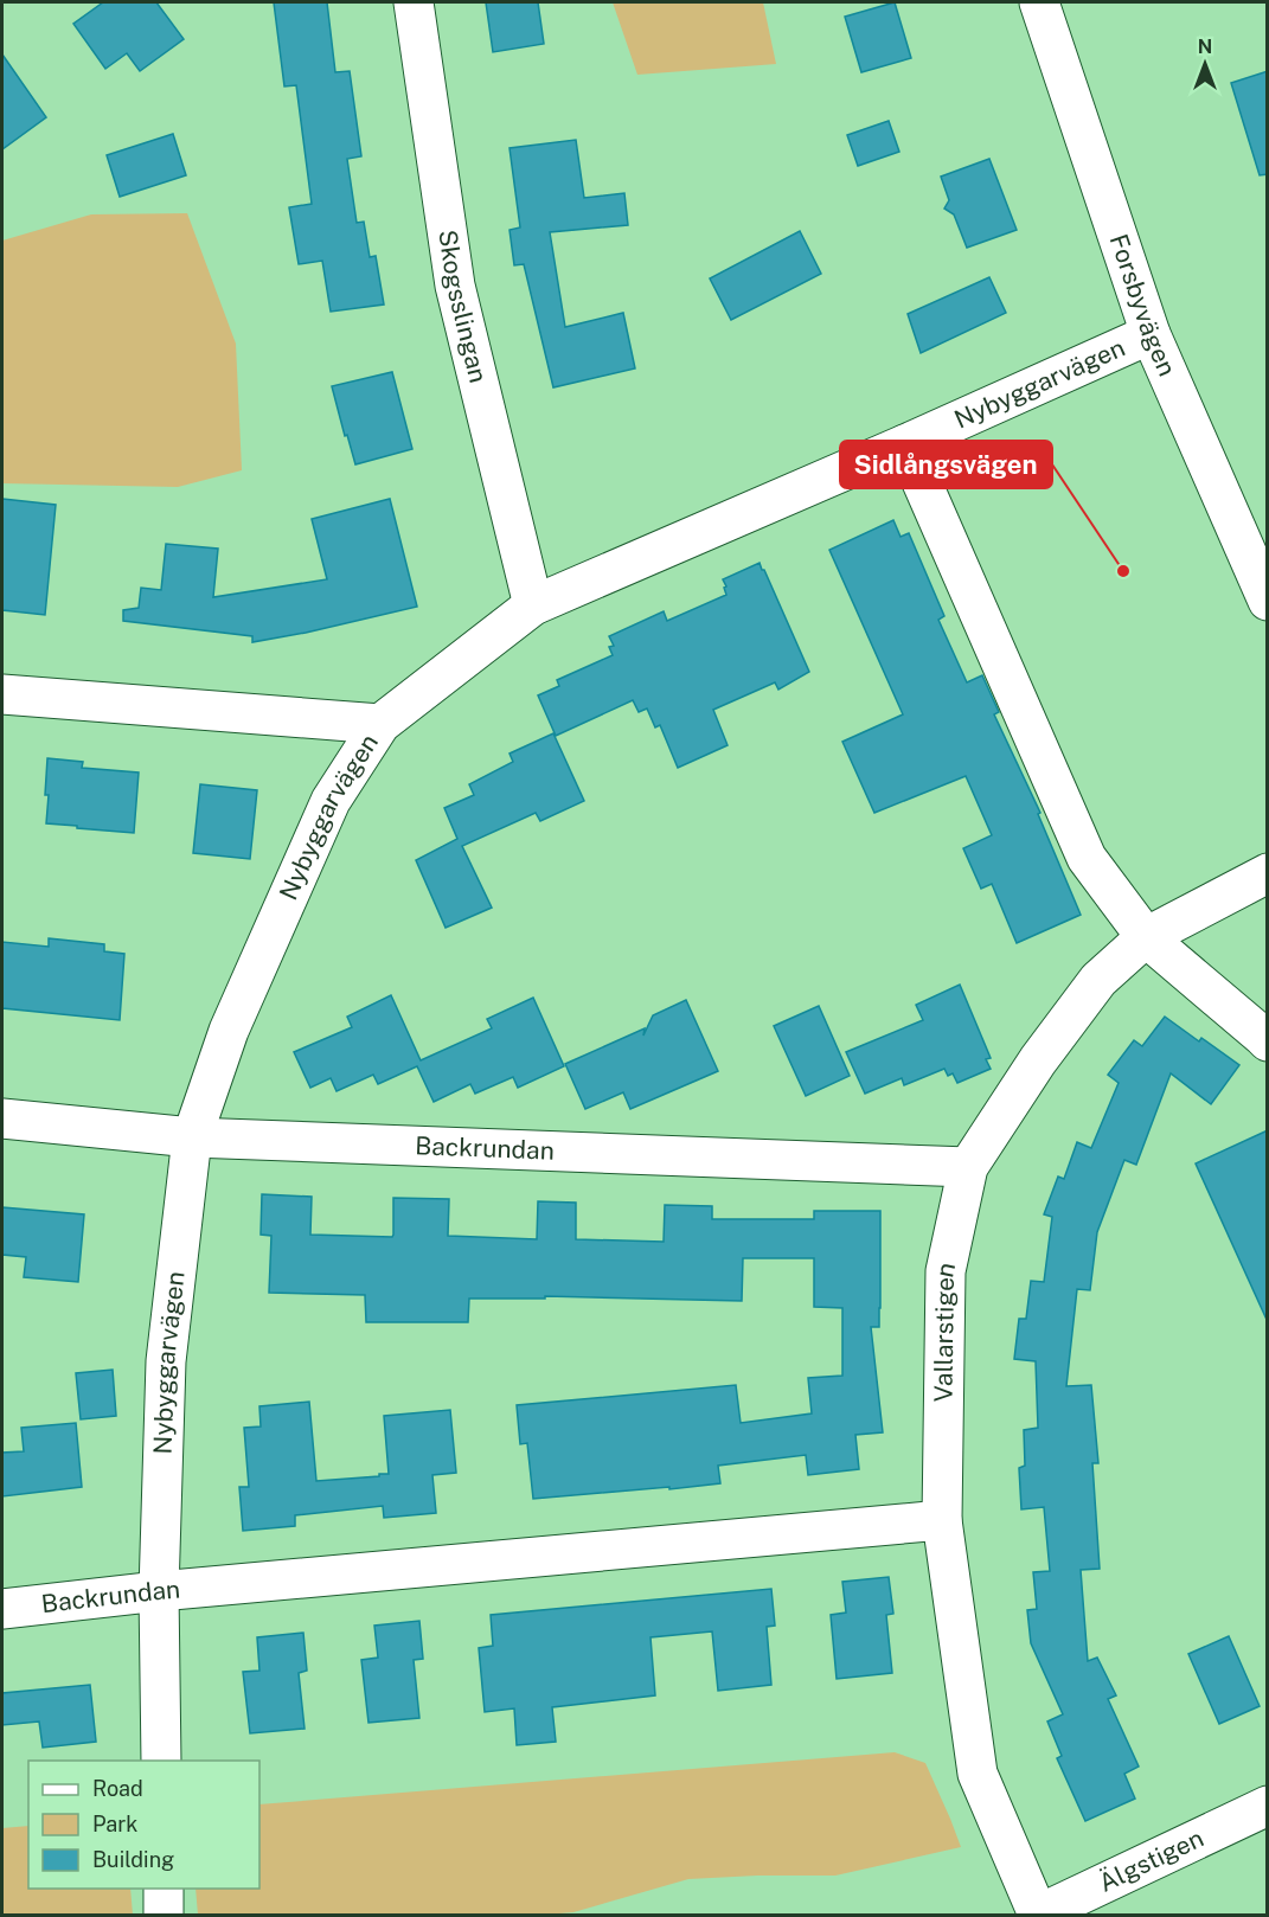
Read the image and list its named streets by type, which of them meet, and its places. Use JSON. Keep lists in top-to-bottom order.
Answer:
{
  "streets": {
    "street": [
      "Skogsslingan",
      "Forsbyvägen",
      "Nybyggarvägen",
      "Backrundan",
      "Vallarstigen",
      "Älgstigen"
    ]
  },
  "crossings": [
    ["Skogsslingan", "Nybyggarvägen"],
    ["Forsbyvägen", "Nybyggarvägen"],
    ["Nybyggarvägen", "Backrundan"],
    ["Backrundan", "Vallarstigen"],
    ["Vallarstigen", "Älgstigen"]
  ],
  "places": ["Sidlångsvägen"],
  "legend": ["Road", "Park", "Building"],
  "north": "top"
}
